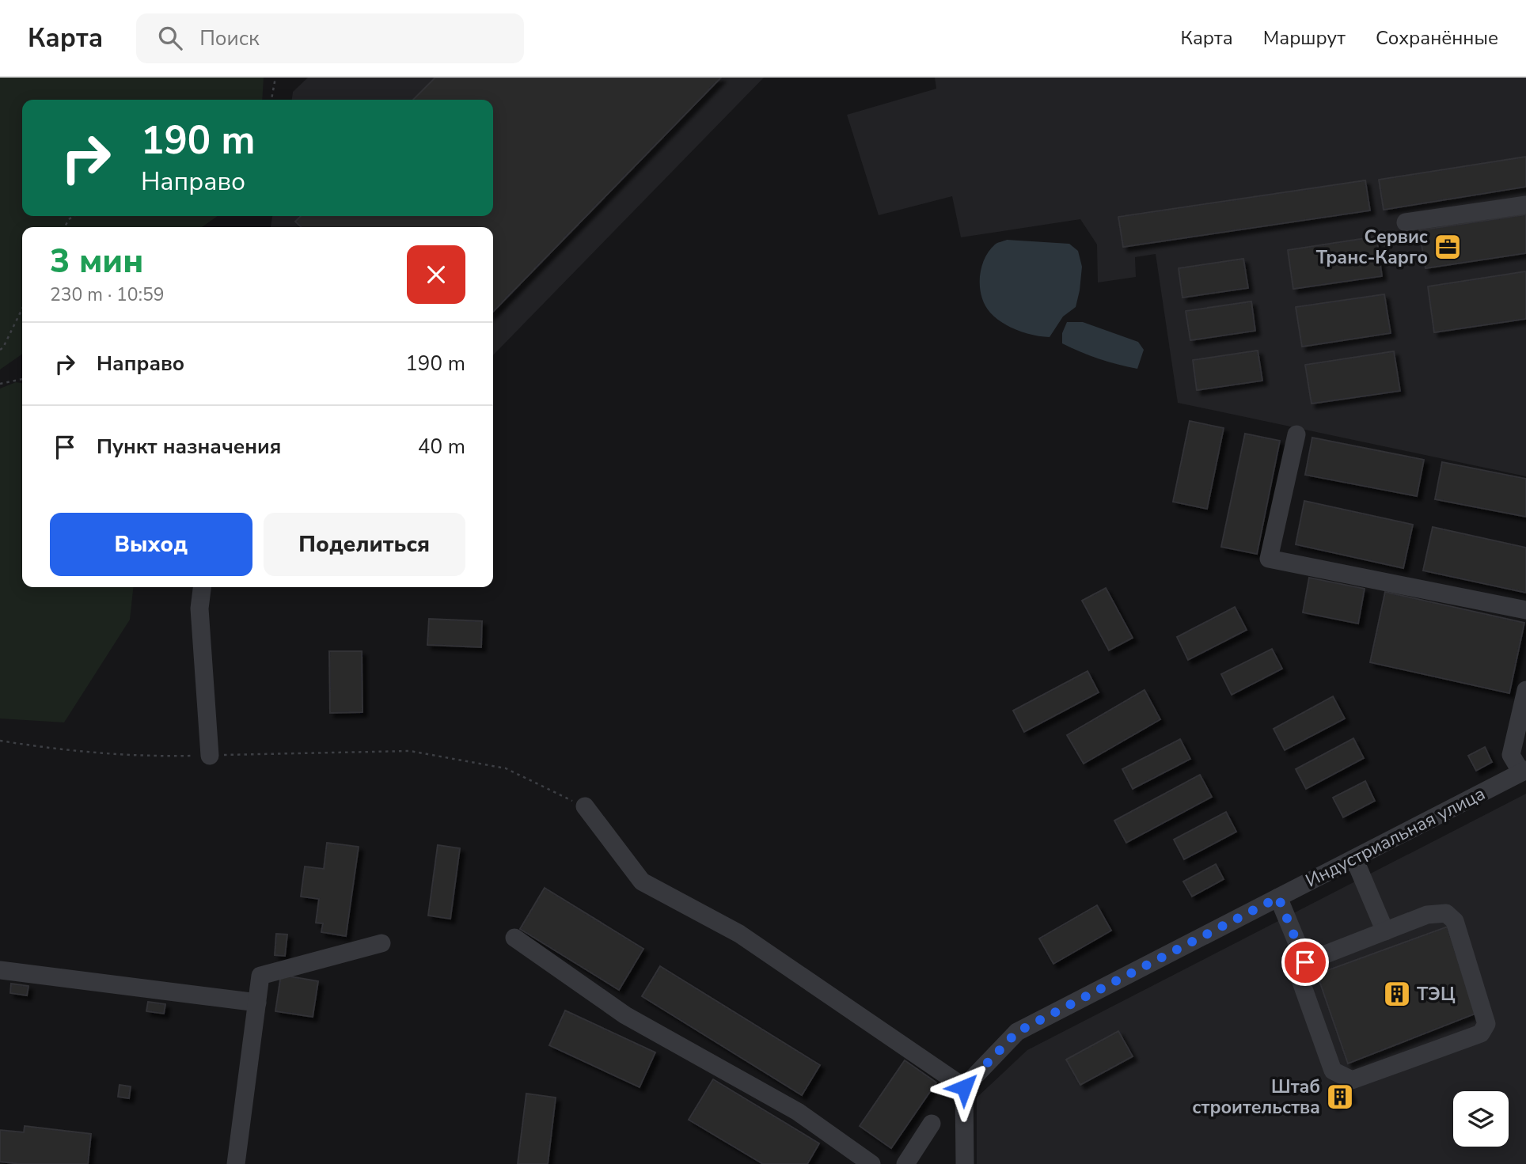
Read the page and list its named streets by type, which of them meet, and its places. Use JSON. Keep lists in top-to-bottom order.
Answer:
{
  "streets": {
    "street": ["Индустриальная улица"]
  },
  "places": {
    "office": ["Сервис Транс-Карго"],
    "building": ["ТЭЦ", "Штаб строительства"]
  },
  "page": {
    "header": "Карта",
    "search": "Поиск",
    "nav": ["Карта", "Маршрут", "Сохранённые"],
    "turn": ["190 m", "Направо"],
    "heading": ["3 мин", "230 m · 10:59"],
    "list": [
      {
        "name": "Направо",
        "value": "190 m"
      },
      {
        "name": "Пункт назначения",
        "value": "40 m"
      }
    ],
    "buttons": ["Выход", "Поделиться"]
  }
}
